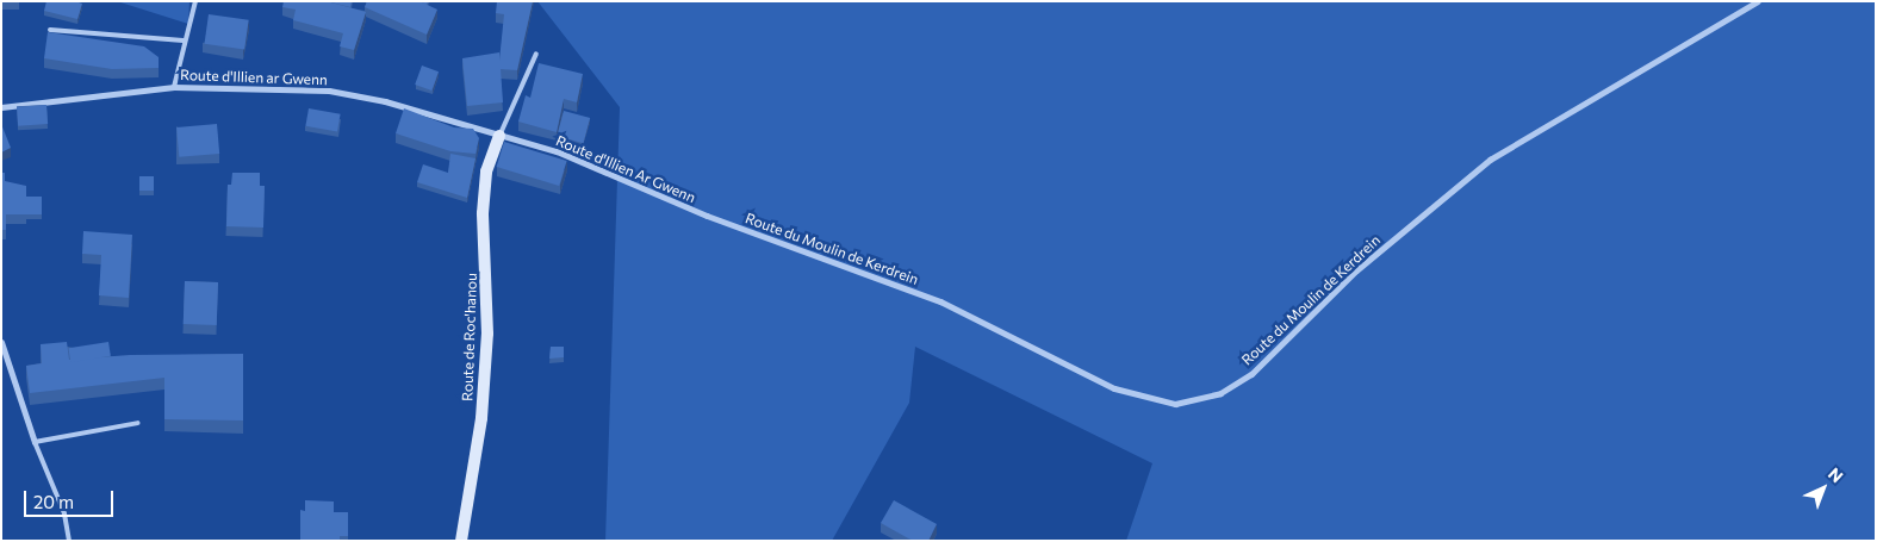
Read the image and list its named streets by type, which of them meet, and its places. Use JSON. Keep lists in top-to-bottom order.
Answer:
{
  "streets": {
    "street": [
      "Route d'Illien ar Gwenn",
      "Route d'Illien Ar Gwenn",
      "Route du Moulin de Kerdrein",
      "Route de Roc'hanou"
    ]
  },
  "crossings": [
    ["Route d'Illien ar Gwenn", "Route d'Illien Ar Gwenn"],
    ["Route d'Illien ar Gwenn", "Route de Roc'hanou"],
    ["Route d'Illien Ar Gwenn", "Route du Moulin de Kerdrein"],
    ["Route d'Illien Ar Gwenn", "Route de Roc'hanou"]
  ],
  "scale_bar": "20 m",
  "north": "top right"
}
